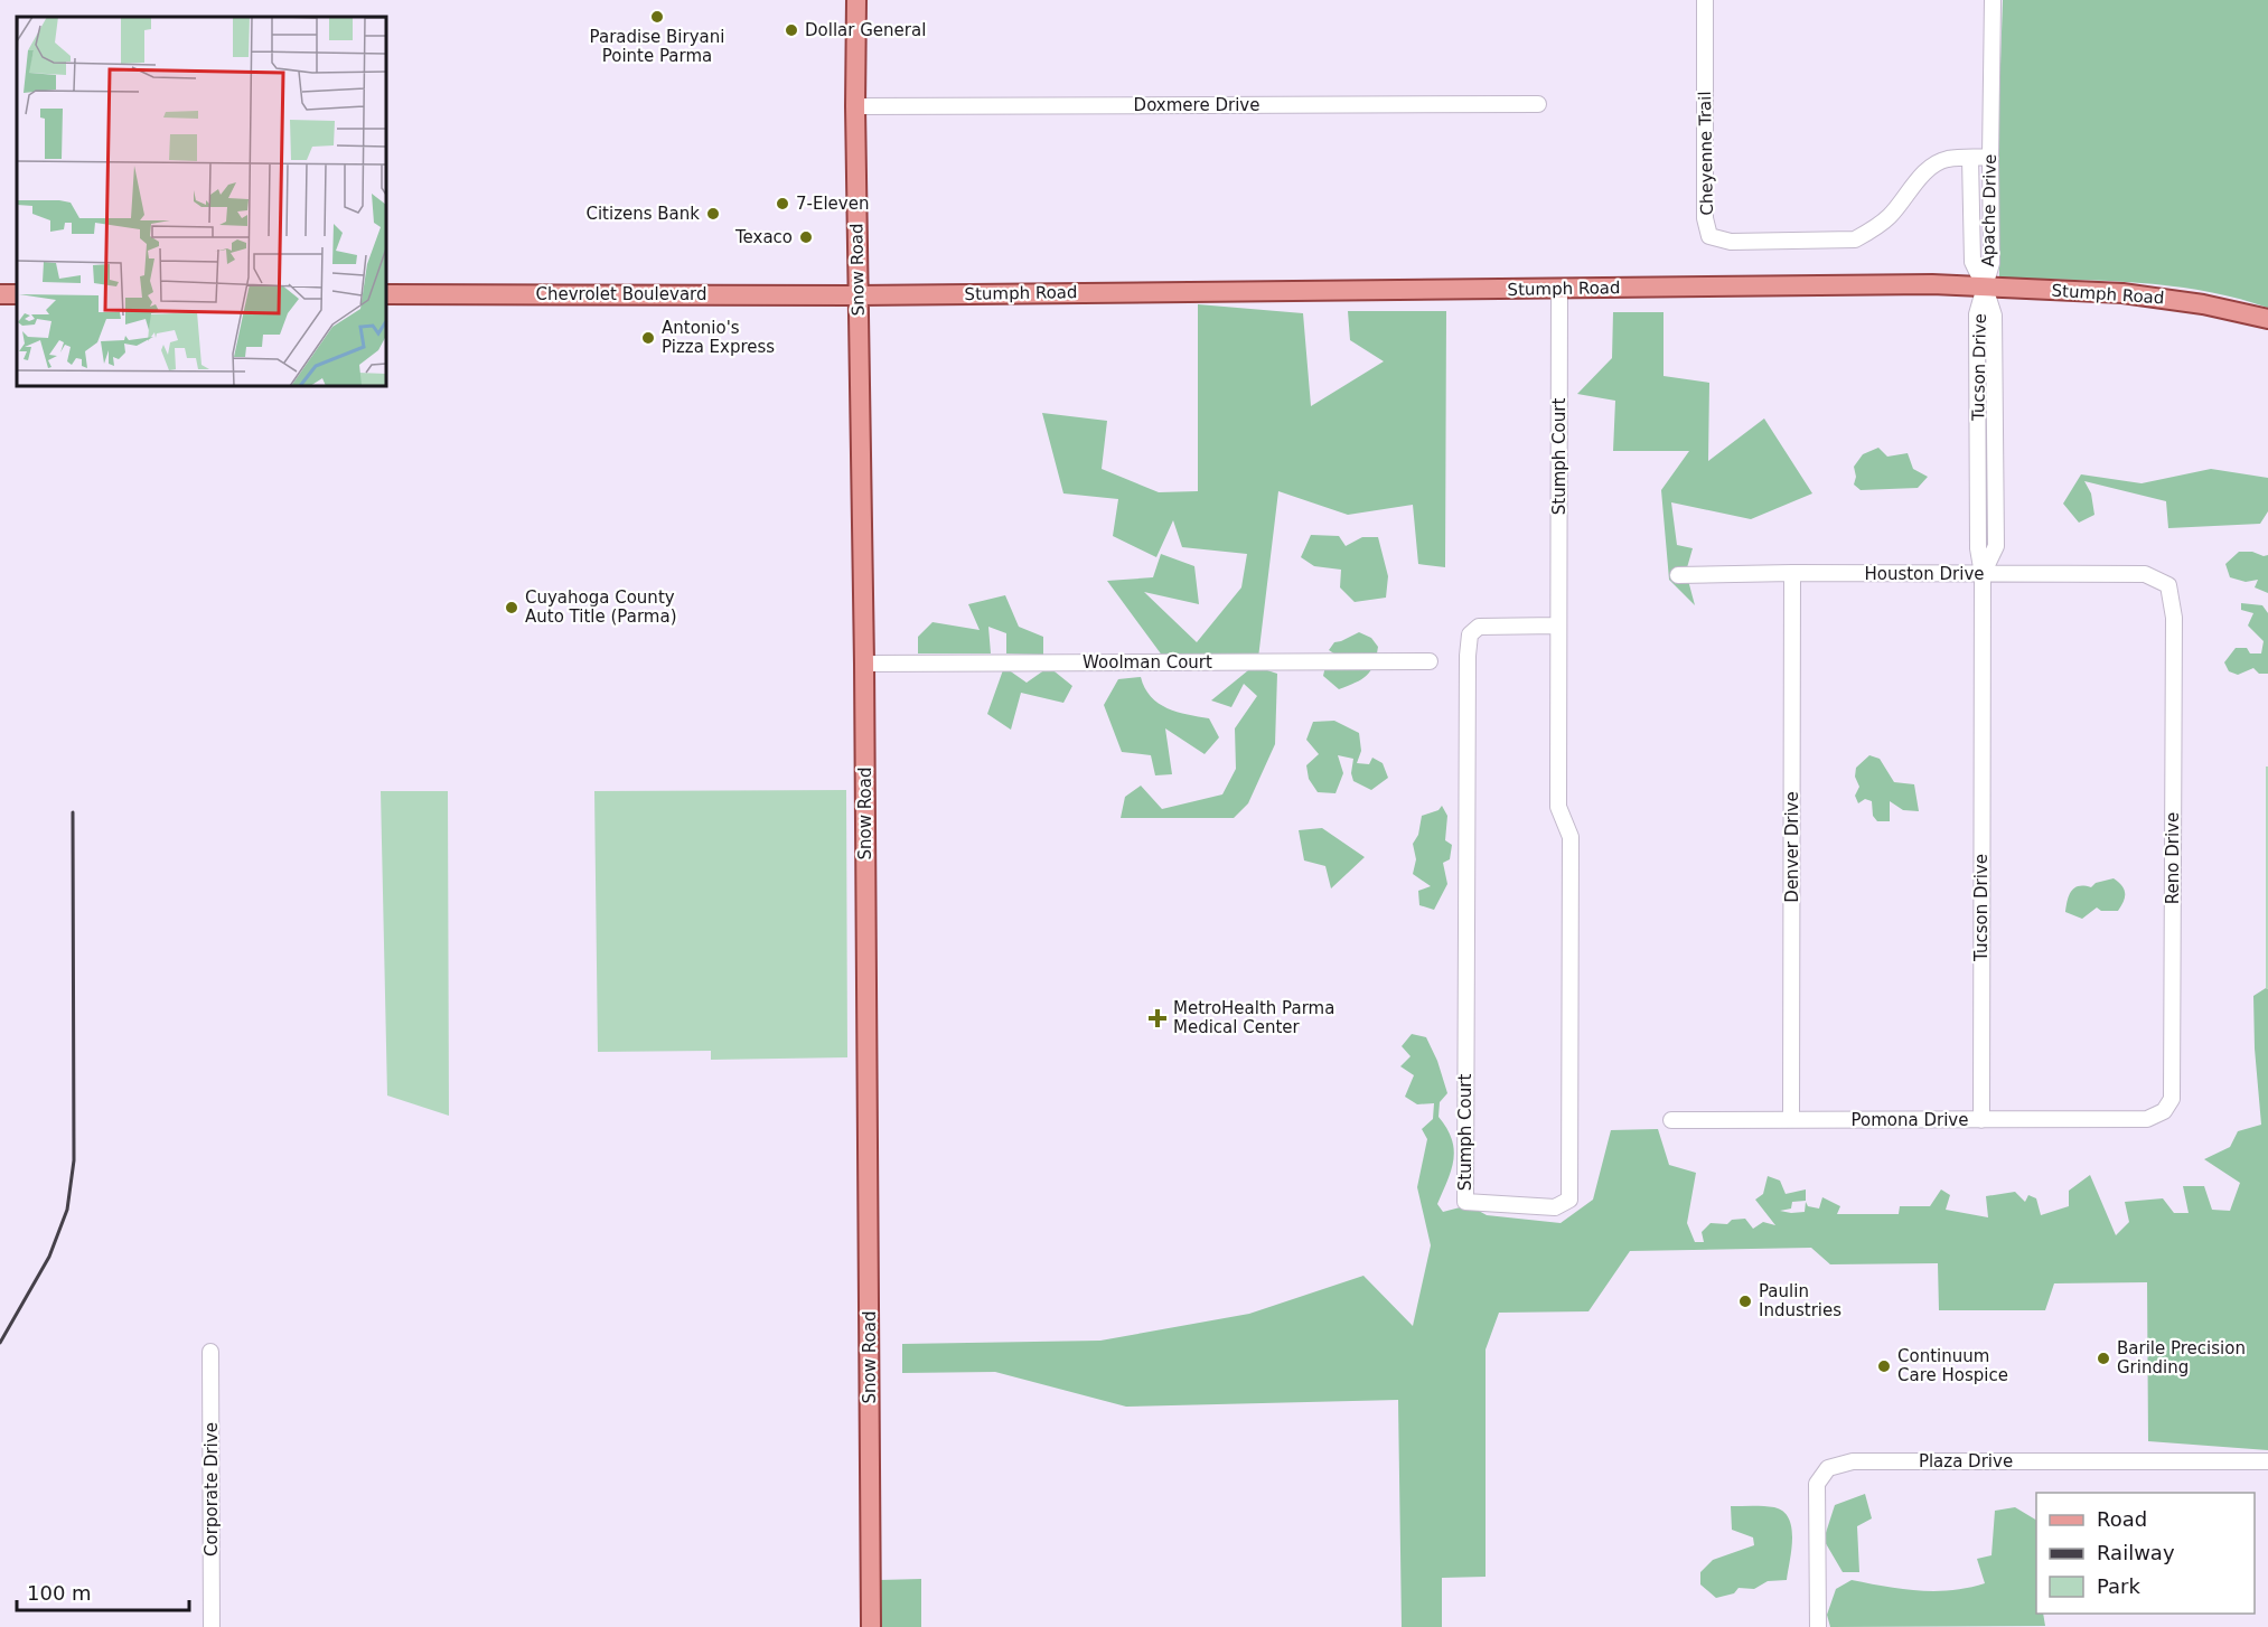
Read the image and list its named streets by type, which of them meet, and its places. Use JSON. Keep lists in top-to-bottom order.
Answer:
{
  "streets": {
    "main road": ["Snow Road", "Stumph Road", "Chevrolet Boulevard"],
    "street": [
      "Doxmere Drive",
      "Cheyenne Trail",
      "Apache Drive",
      "Tucson Drive",
      "Stumph Court",
      "Houston Drive",
      "Woolman Court",
      "Denver Drive",
      "Reno Drive",
      "Pomona Drive",
      "Plaza Drive",
      "Corporate Drive"
    ]
  },
  "crossings": [
    ["Doxmere Drive", "Snow Road"],
    ["Cheyenne Trail", "Apache Drive"],
    ["Apache Drive", "Stumph Road"],
    ["Apache Drive", "Tucson Drive"],
    ["Snow Road", "Stumph Road"],
    ["Snow Road", "Chevrolet Boulevard"],
    ["Snow Road", "Woolman Court"],
    ["Stumph Road", "Chevrolet Boulevard"],
    ["Stumph Road", "Tucson Drive"],
    ["Stumph Road", "Stumph Court"],
    ["Tucson Drive", "Houston Drive"],
    ["Tucson Drive", "Pomona Drive"],
    ["Houston Drive", "Denver Drive"],
    ["Houston Drive", "Reno Drive"],
    ["Denver Drive", "Pomona Drive"],
    ["Reno Drive", "Pomona Drive"]
  ],
  "places": {
    "other": [
      "Paradise Biryani Pointe Parma",
      "Dollar General",
      "7-Eleven",
      "Citizens Bank",
      "Texaco",
      "Antonio's Pizza Express",
      "Cuyahoga County Auto Title (Parma)",
      "Paulin Industries",
      "Barile Precision Grinding",
      "Continuum Care Hospice"
    ],
    "health": ["MetroHealth Parma Medical Center"]
  },
  "legend": ["Road", "Railway", "Park"],
  "scale_bar": "100 m"
}
